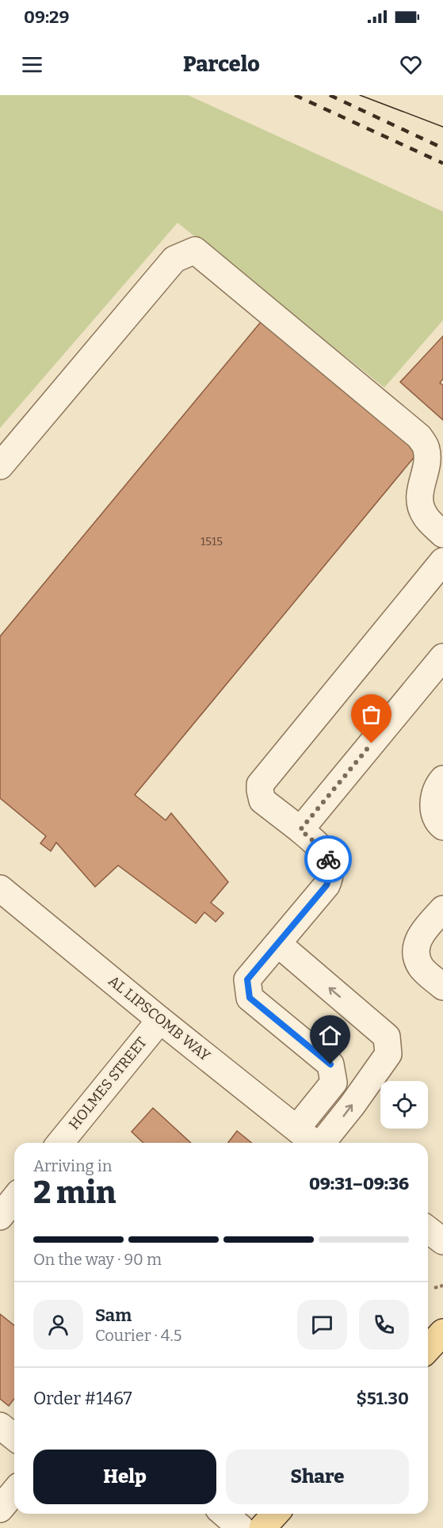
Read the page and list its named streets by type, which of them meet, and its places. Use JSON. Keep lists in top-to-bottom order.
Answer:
{
  "streets": {
    "street": ["AL LIPSCOMB WAY", "HOLMES STREET"]
  },
  "crossings": [
    ["AL LIPSCOMB WAY", "HOLMES STREET"]
  ],
  "house_numbers": ["1515"],
  "page": {
    "status": "09:29",
    "header": "Parcelo",
    "heading": ["2 min", "Arriving in", "09:31–09:36"],
    "panel": [
      "Sam",
      "Courier · 4.5",
      "Order #1467",
      "$51.30"
    ],
    "bar": "On the way · 90 m",
    "buttons": ["Help", "Share"]
  }
}
